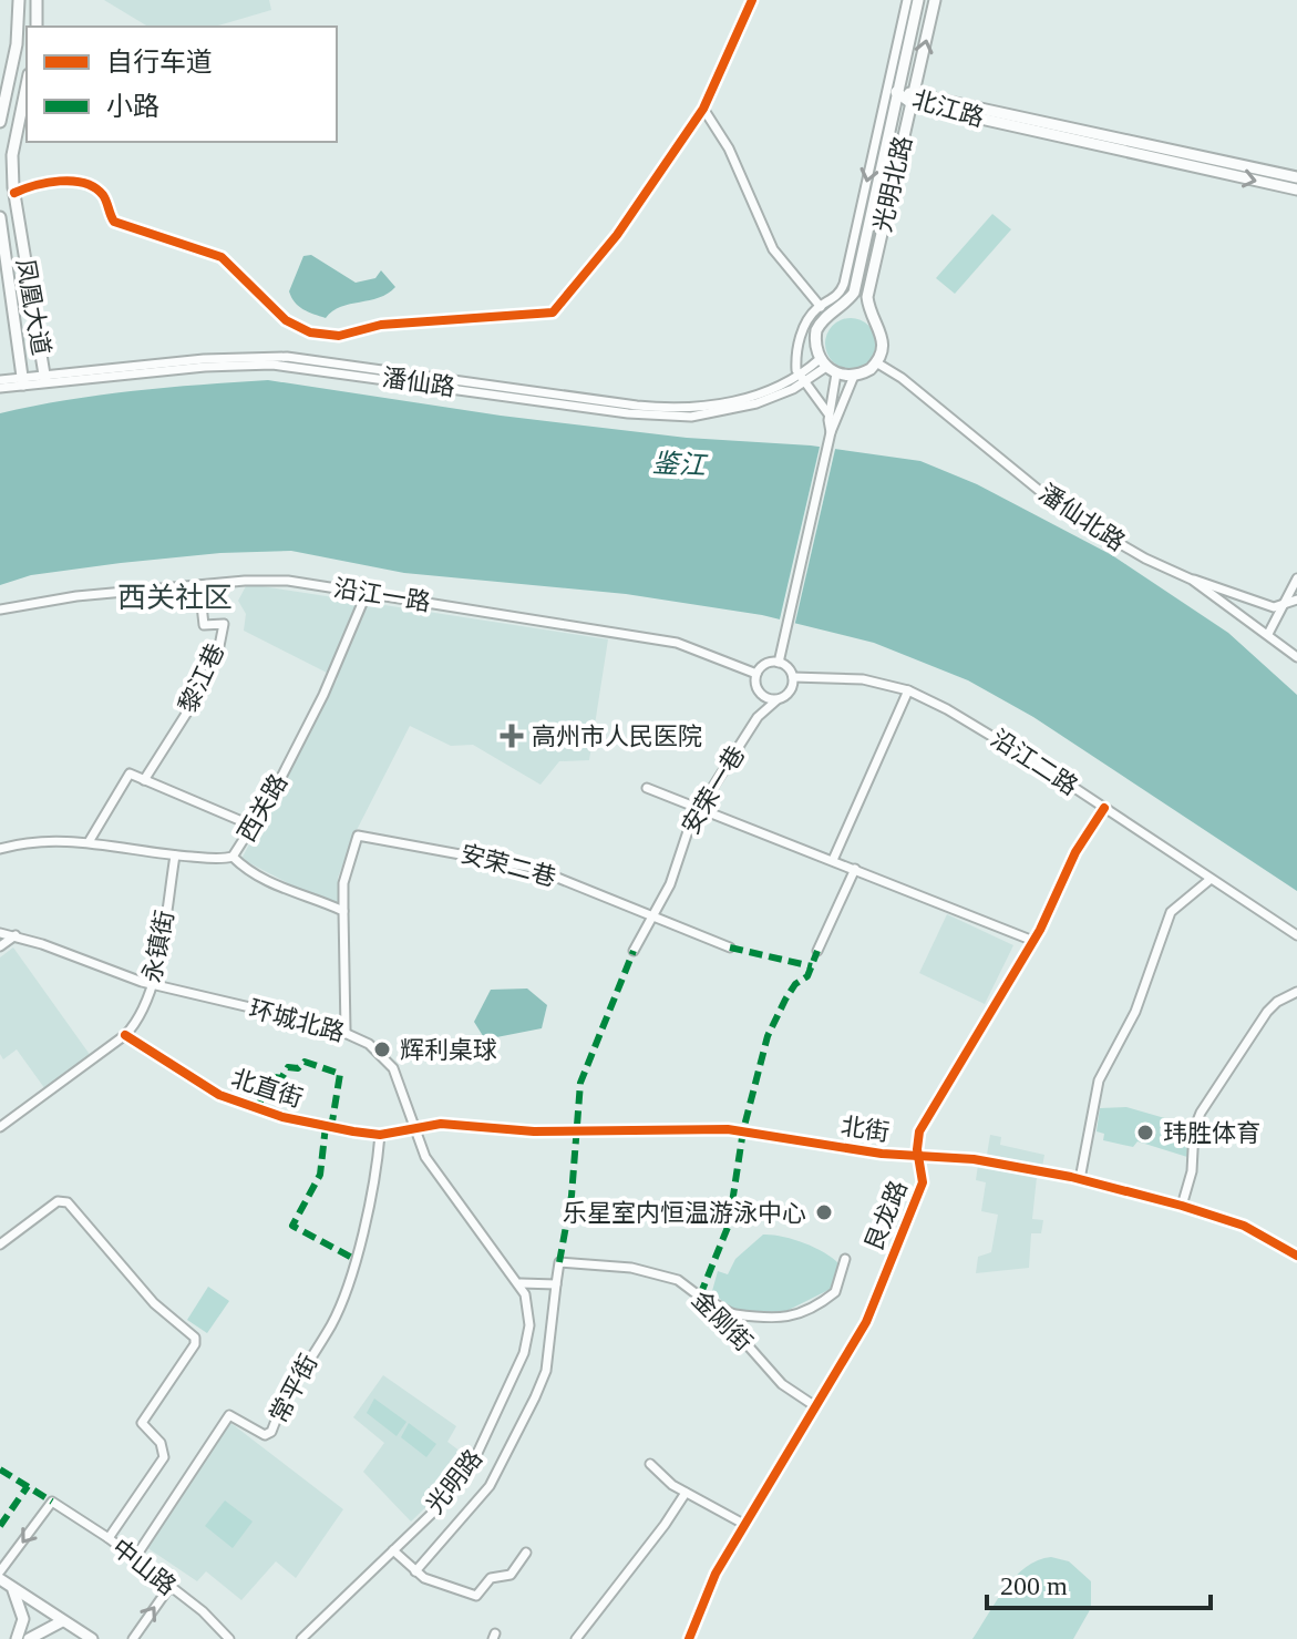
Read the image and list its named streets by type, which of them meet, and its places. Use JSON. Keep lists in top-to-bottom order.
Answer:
{
  "streets": {
    "main road": ["北江路", "光明北路", "凤凰大道"],
    "street": [
      "潘仙路",
      "潘仙北路",
      "沿江一路",
      "黎江巷",
      "沿江二路",
      "安荣一巷",
      "西关路",
      "安荣二巷",
      "永镇街",
      "环城北路",
      "北直街",
      "北街",
      "艮龙路",
      "金刚街",
      "常平街",
      "光明路",
      "中山路"
    ]
  },
  "crossings": [
    ["北江路", "光明北路"],
    ["光明北路", "潘仙路"],
    ["光明北路", "潘仙北路"],
    ["凤凰大道", "潘仙路"],
    ["潘仙路", "潘仙北路"],
    ["沿江一路", "黎江巷"],
    ["沿江一路", "沿江二路"],
    ["沿江一路", "西关路"],
    ["沿江二路", "艮龙路"],
    ["安荣一巷", "安荣二巷"],
    ["西关路", "永镇街"],
    ["永镇街", "环城北路"],
    ["永镇街", "北直街"],
    ["环城北路", "北直街"],
    ["环城北路", "北街"],
    ["环城北路", "光明路"],
    ["北直街", "北街"],
    ["北直街", "常平街"],
    ["北街", "艮龙路"],
    ["艮龙路", "金刚街"],
    ["常平街", "中山路"]
  ],
  "districts": ["西关社区"],
  "water": ["鉴江"],
  "places": {
    "health": ["高州市人民医院"],
    "other": ["辉利桌球", "玮胜体育", "乐星室内恒温游泳中心"]
  },
  "legend": ["自行车道", "小路"],
  "scale_bar": "200 m"
}
